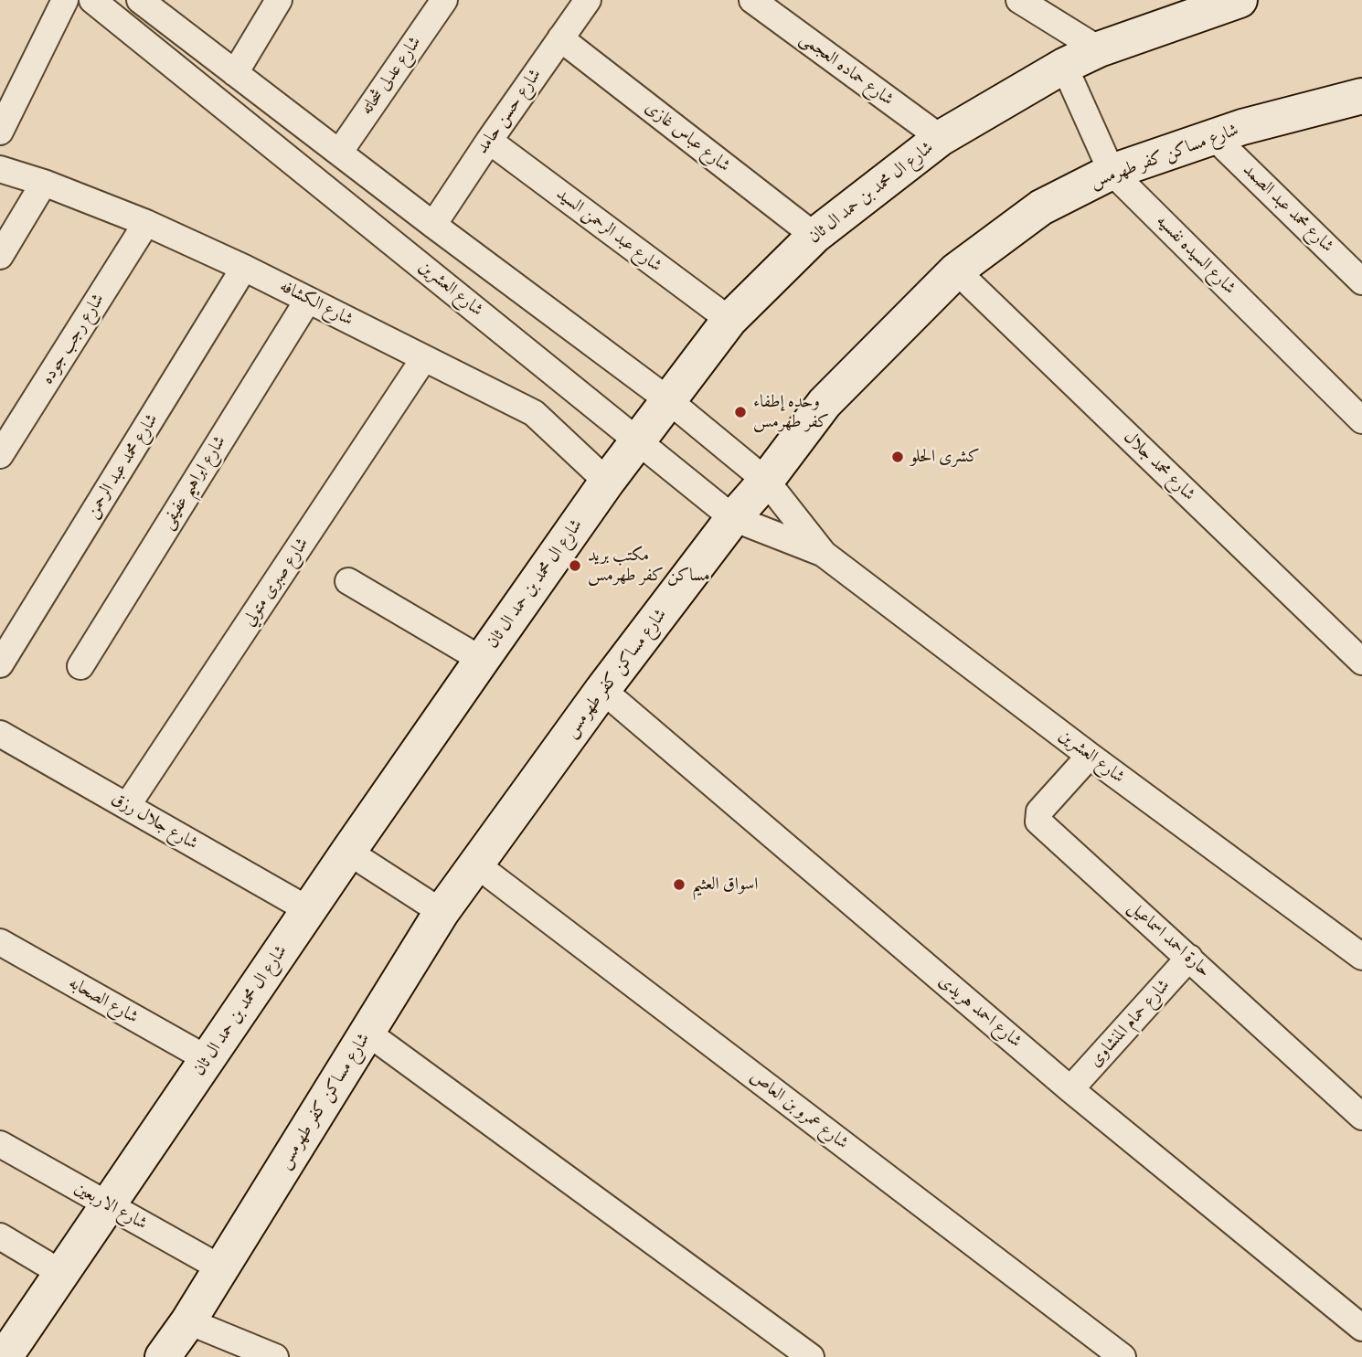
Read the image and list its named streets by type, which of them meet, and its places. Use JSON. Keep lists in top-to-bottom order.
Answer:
{
  "streets": {
    "street": [
      "شارع حماده العجمى",
      "شارع عدلى شحاته",
      "شارع حسن حامد",
      "شارع عباس غازى",
      "شارع مساكن كفر طهرمس",
      "شارع ال محمد بن حمد ال ثان",
      "شارع محمد عبد الصمد",
      "شارع عبد الرحمن السيد",
      "شارع السيده نفسيه",
      "شارع العشرين",
      "شارع الكشافه",
      "شارع رجب جوده",
      "شارع محمد عبد الرحمن",
      "شارع محمد جلال",
      "شارع ابراهيم عفيفى",
      "شارع صبرى متولي",
      "شارع جلال رزق",
      "حارة احمد اسماعيل",
      "شارع الصحابه",
      "شارع احمد هريدى",
      "شارع حمام المنشاوى",
      "شارع عمرو بن العاص",
      "شارع الاربعين"
    ]
  },
  "crossings": [
    ["شارع حماده العجمى", "شارع ال محمد بن حمد ال ثان"],
    ["شارع عدلى شحاته", "شارع العشرين"],
    ["شارع حسن حامد", "شارع عباس غازى"],
    ["شارع حسن حامد", "شارع عبد الرحمن السيد"],
    ["شارع حسن حامد", "شارع العشرين"],
    ["شارع عباس غازى", "شارع ال محمد بن حمد ال ثان"],
    ["شارع مساكن كفر طهرمس", "شارع محمد عبد الصمد"],
    ["شارع مساكن كفر طهرمس", "شارع السيده نفسيه"],
    ["شارع مساكن كفر طهرمس", "شارع العشرين"],
    ["شارع مساكن كفر طهرمس", "شارع محمد جلال"],
    ["شارع مساكن كفر طهرمس", "شارع احمد هريدى"],
    ["شارع مساكن كفر طهرمس", "شارع عمرو بن العاص"],
    ["شارع مساكن كفر طهرمس", "شارع الاربعين"],
    ["شارع ال محمد بن حمد ال ثان", "شارع عبد الرحمن السيد"],
    ["شارع ال محمد بن حمد ال ثان", "شارع السيده نفسيه"],
    ["شارع ال محمد بن حمد ال ثان", "شارع العشرين"],
    ["شارع ال محمد بن حمد ال ثان", "شارع الكشافه"],
    ["شارع ال محمد بن حمد ال ثان", "شارع جلال رزق"],
    ["شارع ال محمد بن حمد ال ثان", "شارع الصحابه"],
    ["شارع ال محمد بن حمد ال ثان", "شارع الاربعين"],
    ["شارع العشرين", "حارة احمد اسماعيل"],
    ["شارع الكشافه", "شارع رجب جوده"],
    ["شارع الكشافه", "شارع محمد عبد الرحمن"],
    ["شارع الكشافه", "شارع ابراهيم عفيفى"],
    ["شارع الكشافه", "شارع صبرى متولي"],
    ["شارع صبرى متولي", "شارع جلال رزق"],
    ["حارة احمد اسماعيل", "شارع حمام المنشاوى"],
    ["شارع احمد هريدى", "شارع حمام المنشاوى"]
  ],
  "places": [
    "وحده إطفاء كفر طهرمس",
    "كشرى الحلو",
    "مكتب بريد مساكن كفر طهرمس",
    "اسواق العثيم"
  ]
}
